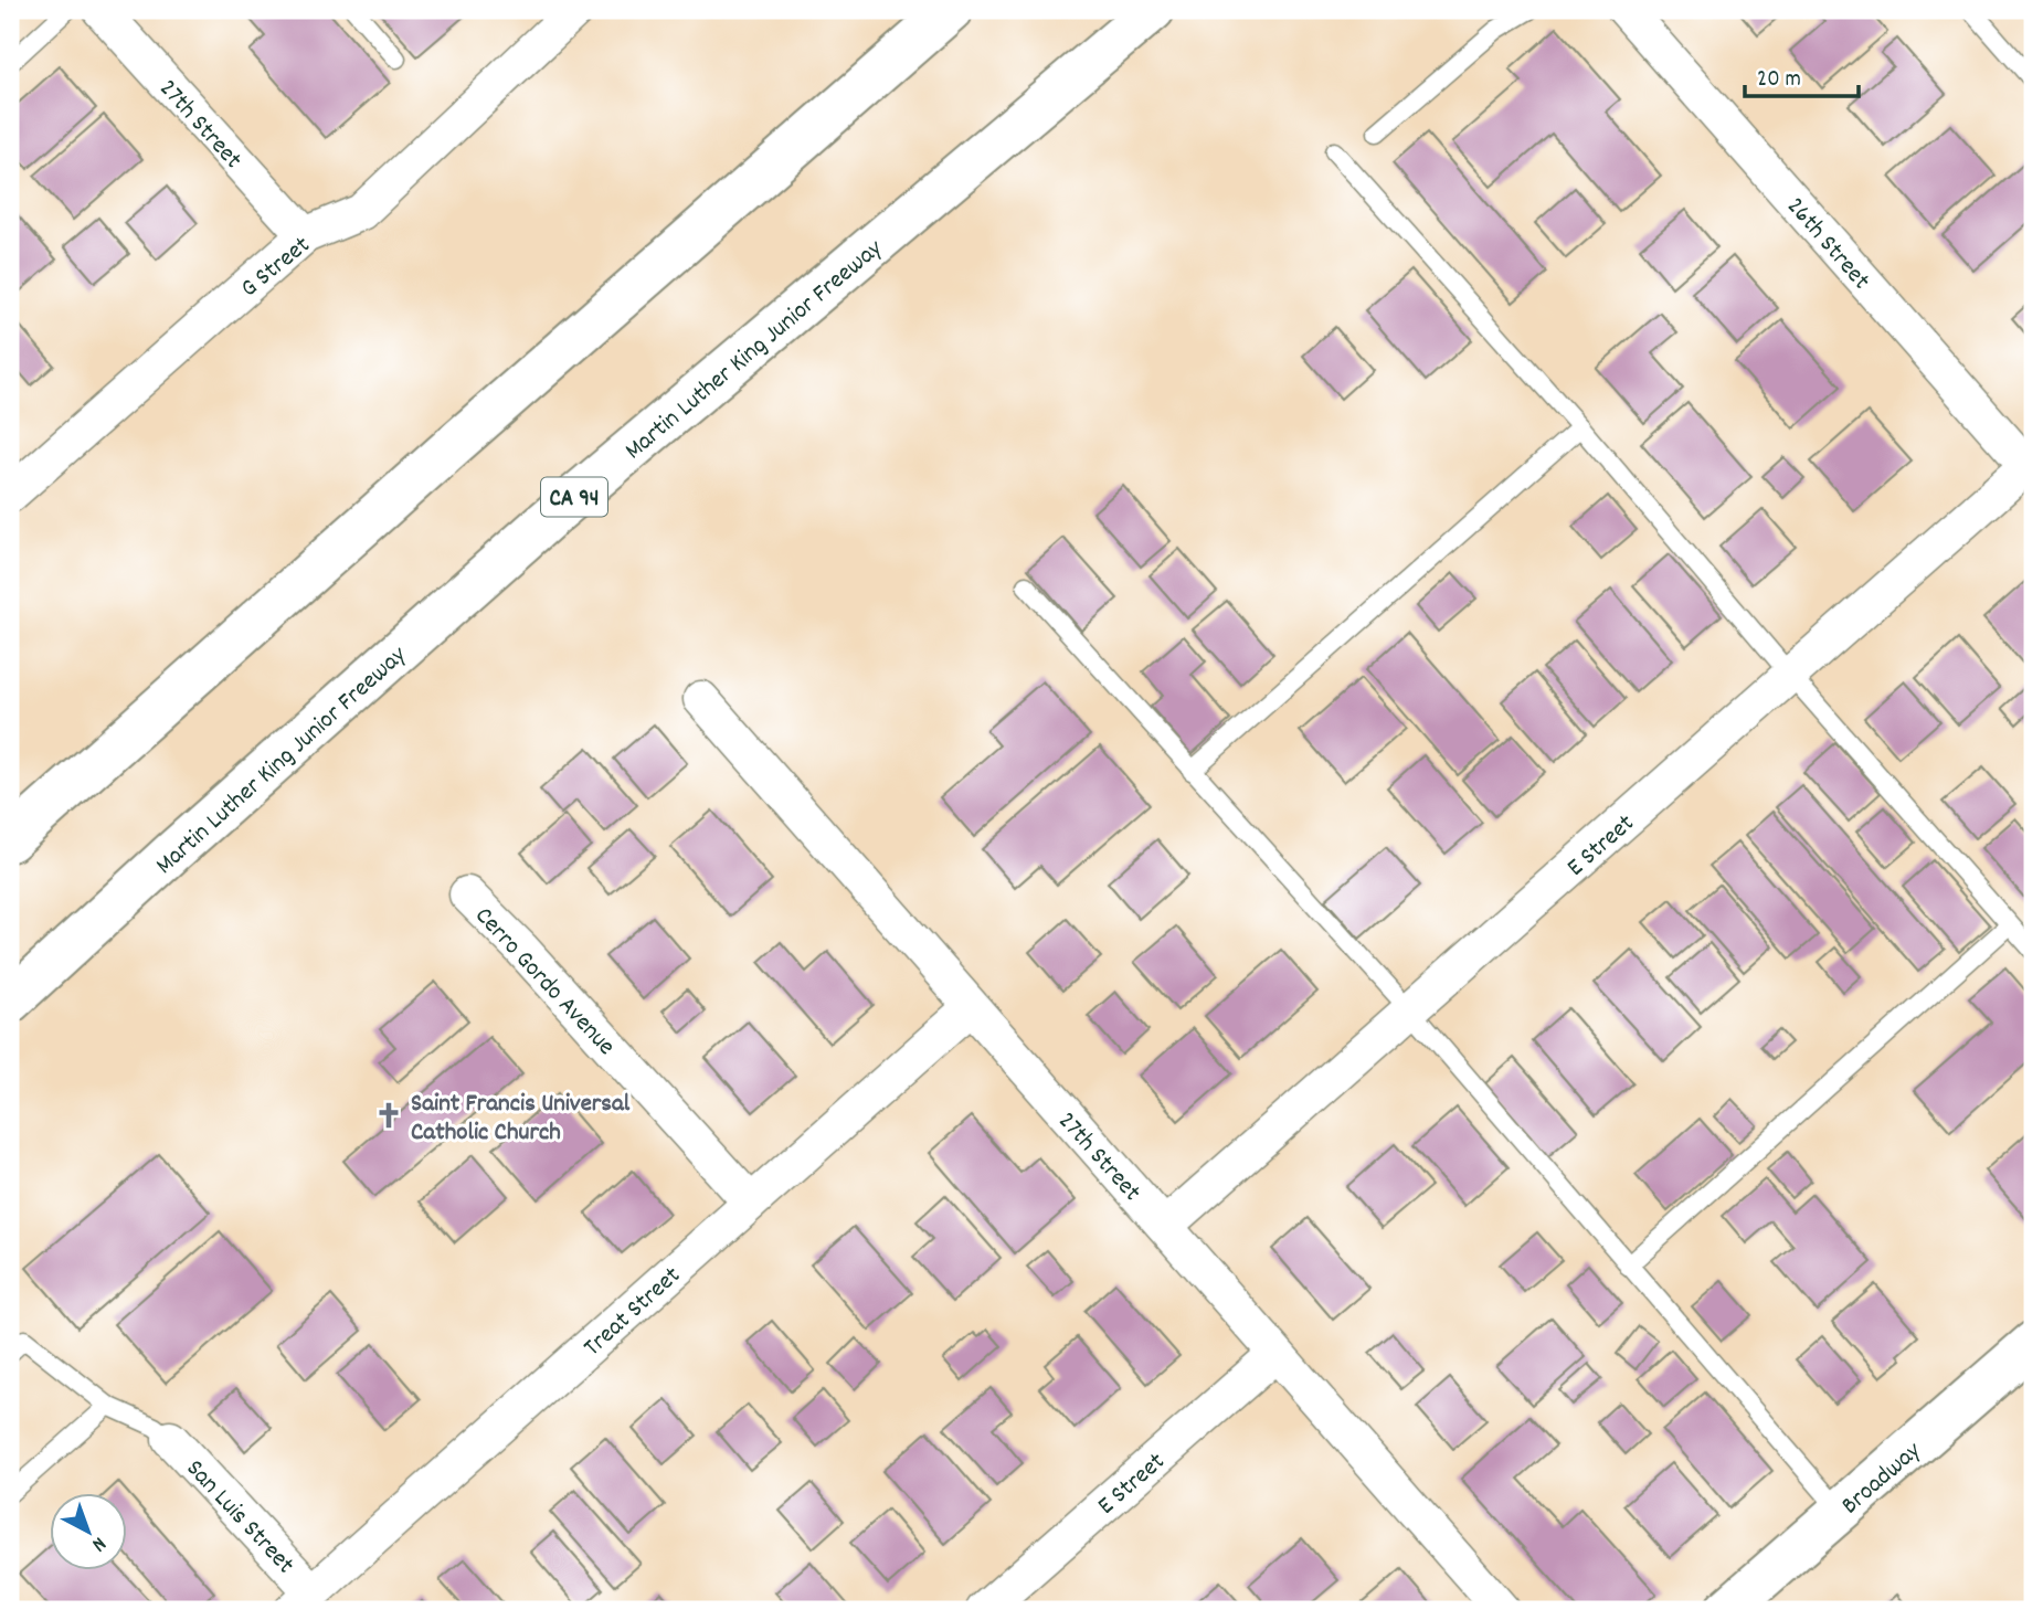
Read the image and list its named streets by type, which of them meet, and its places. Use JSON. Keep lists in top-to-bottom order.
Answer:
{
  "streets": {
    "main road": ["Martin Luther King Junior Freeway", "CA 94", "Broadway"],
    "street": [
      "27th Street",
      "26th Street",
      "G Street",
      "E Street",
      "Cerro Gordo Avenue",
      "Treat Street",
      "San Luis Street"
    ]
  },
  "crossings": [
    ["27th Street", "G Street"],
    ["27th Street", "E Street"],
    ["27th Street", "Treat Street"],
    ["26th Street", "E Street"],
    ["Cerro Gordo Avenue", "Treat Street"],
    ["Treat Street", "San Luis Street"]
  ],
  "places": {
    "church": ["Saint Francis Universal Catholic Church"]
  },
  "scale_bar": "20 m",
  "north": "bottom right"
}
